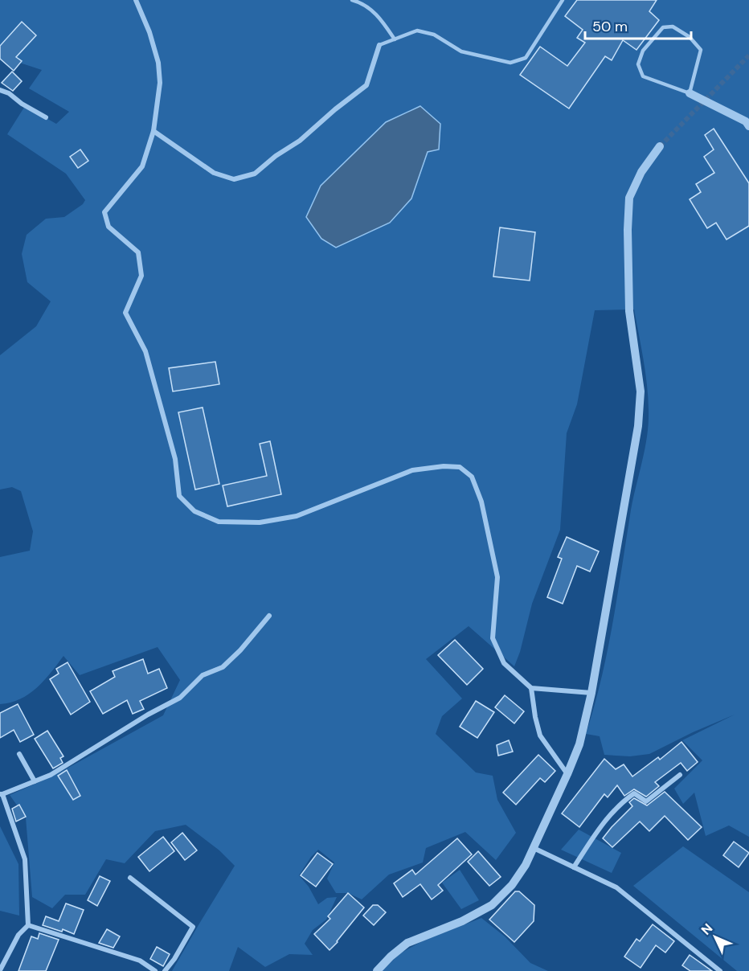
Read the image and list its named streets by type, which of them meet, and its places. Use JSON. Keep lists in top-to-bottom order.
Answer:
{
  "scale_bar": "50 m",
  "north": "top left"
}
